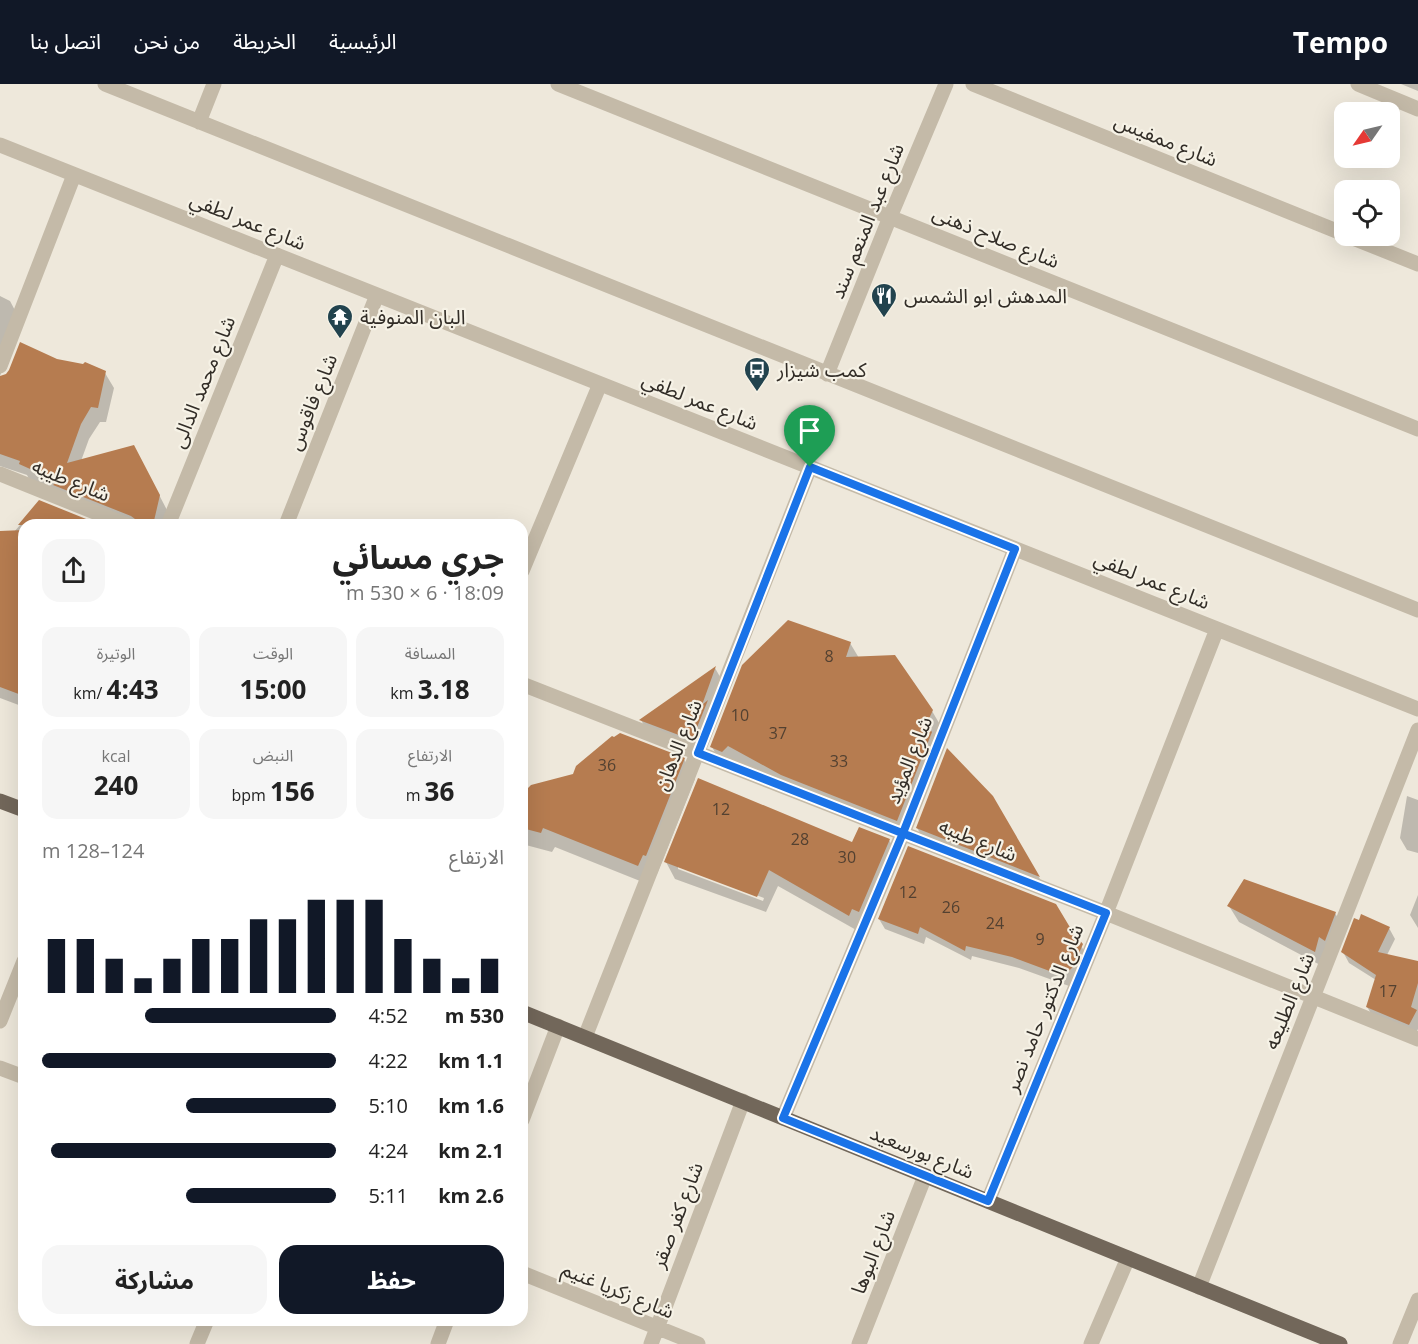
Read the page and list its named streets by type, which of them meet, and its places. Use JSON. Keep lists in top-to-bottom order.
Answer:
{
  "streets": {
    "main road": ["شارع بورسعيد"],
    "street": [
      "شارع ممفيس",
      "شارع عمر لطفي",
      "شارع عبد المنعم سند",
      "شارع صلاح ذهنى",
      "شارع محمد الدالى",
      "شارع فاقوس",
      "شارع طيبه",
      "شارع الدهان",
      "شارع المؤيد",
      "شارع الطليعه",
      "شارع الدكتور حامد نصر",
      "شارع كفر صقر",
      "شارع البوها",
      "شارع زكريا غنيم"
    ]
  },
  "crossings": [
    ["شارع عمر لطفي", "شارع محمد الدالى"],
    ["شارع عمر لطفي", "شارع فاقوس"],
    ["شارع عمر لطفي", "شارع الدهان"],
    ["شارع عمر لطفي", "شارع المؤيد"],
    ["شارع عمر لطفي", "شارع الدكتور حامد نصر"],
    ["شارع عبد المنعم سند", "شارع صلاح ذهنى"],
    ["شارع طيبه", "شارع الدهان"],
    ["شارع طيبه", "شارع المؤيد"],
    ["شارع طيبه", "شارع الطليعه"],
    ["شارع طيبه", "شارع الدكتور حامد نصر"],
    ["شارع الدهان", "شارع بورسعيد"],
    ["شارع المؤيد", "شارع بورسعيد"],
    ["شارع الطليعه", "شارع بورسعيد"],
    ["شارع الدكتور حامد نصر", "شارع بورسعيد"],
    ["شارع بورسعيد", "شارع كفر صقر"],
    ["شارع بورسعيد", "شارع البوها"],
    ["شارع كفر صقر", "شارع زكريا غنيم"]
  ],
  "places": {
    "restaurant": ["المدهش ابو الشمس"],
    "temple": ["البان المنوفية"],
    "bus stop": ["كمب شيزار"]
  },
  "house_numbers": [
    "8",
    "10",
    "37",
    "33",
    "36",
    "12",
    "28",
    "30",
    "12",
    "26",
    "24",
    "9",
    "17"
  ],
  "north": "bottom left",
  "page": {
    "header": "Tempo",
    "nav": [
      "الرئيسية",
      "الخريطة",
      "من نحن",
      "اتصل بنا"
    ],
    "heading": ["جري مسائي", "18:09 · 6 × 530 m"],
    "stats": [
      ["المسافة", "3.18 km"],
      ["الوقت", "15:00"],
      ["الوتيرة", "4:43 /km"],
      ["الارتفاع", "36 m"],
      ["النبض", "156 bpm"],
      ["kcal", "240"]
    ],
    "chart": ["الارتفاع", "124–128 m"],
    "list": [
      {
        "name": "530 m",
        "note": "4:52"
      },
      {
        "name": "1.1 km",
        "note": "4:22"
      },
      {
        "name": "1.6 km",
        "note": "5:10"
      },
      {
        "name": "2.1 km",
        "note": "4:24"
      },
      {
        "name": "2.6 km",
        "note": "5:11"
      }
    ],
    "buttons": ["حفظ", "مشاركة"]
  }
}
